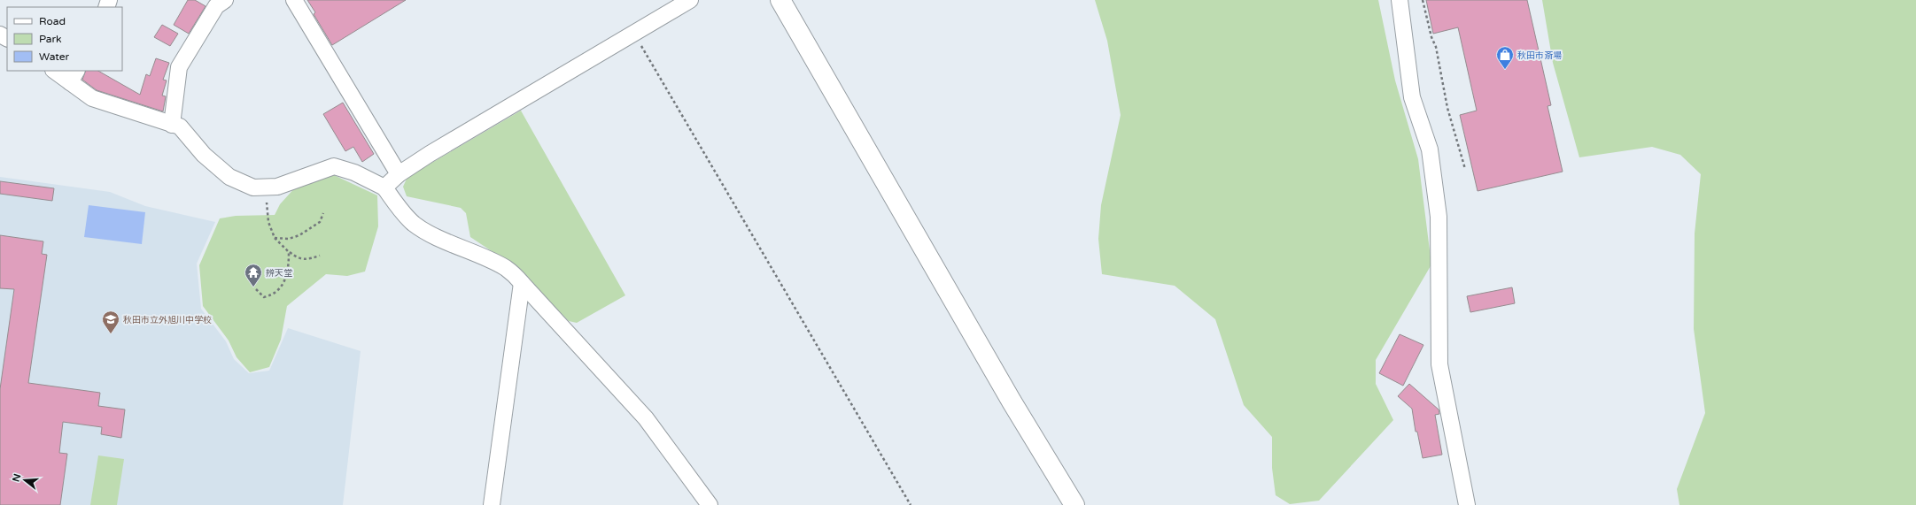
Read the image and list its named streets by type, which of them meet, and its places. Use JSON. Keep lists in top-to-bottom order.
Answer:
{
  "places": {
    "shop": ["秋田市斎場"],
    "temple": ["辨天堂"],
    "school or university": ["秋田市立外旭川中学校"]
  },
  "legend": ["Road", "Park", "Water"],
  "north": "left"
}
